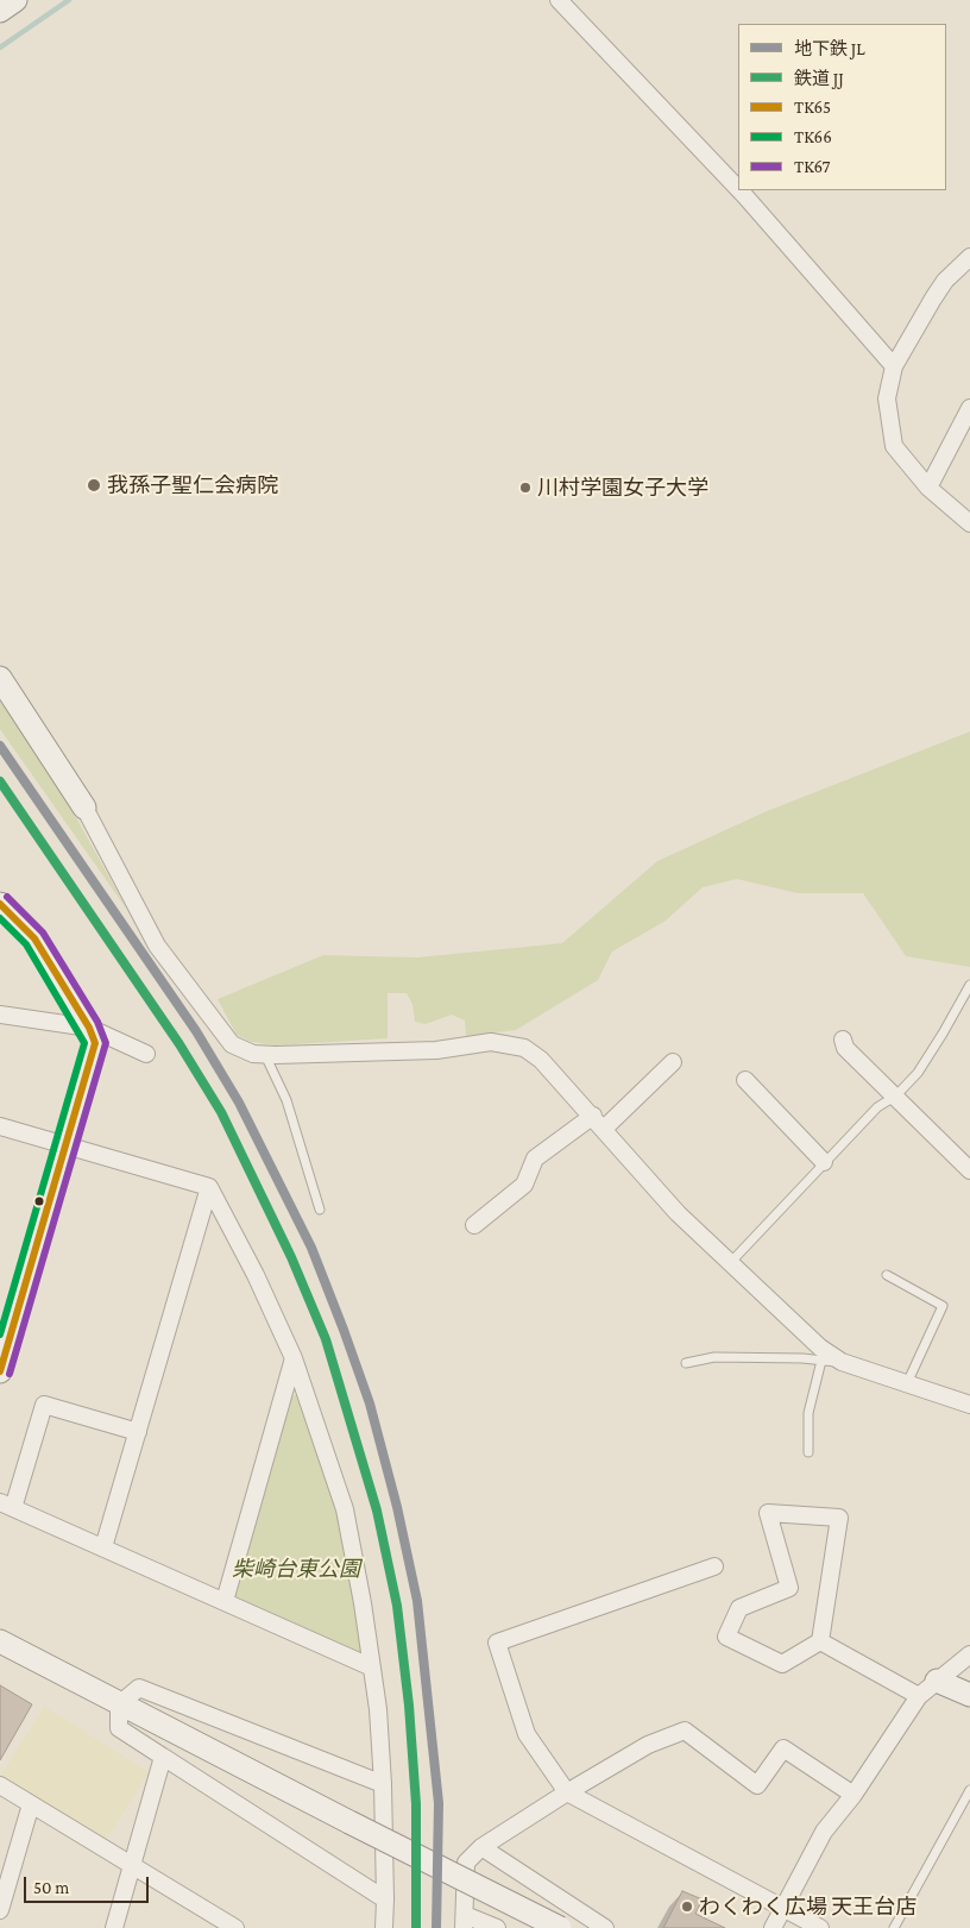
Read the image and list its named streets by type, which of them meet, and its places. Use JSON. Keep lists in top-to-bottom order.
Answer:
{
  "parks": ["柴崎台東公園"],
  "places": ["我孫子聖仁会病院", "川村学園女子大学", "わくわく広場 天王台店"],
  "lines": [
    "metro line JL",
    "rail line JJ",
    "transit line TK67",
    "transit line TK65",
    "transit line TK66"
  ],
  "legend": [
    "地下鉄 JL",
    "鉄道 JJ",
    "TK65",
    "TK66",
    "TK67"
  ],
  "scale_bar": "50 m"
}
